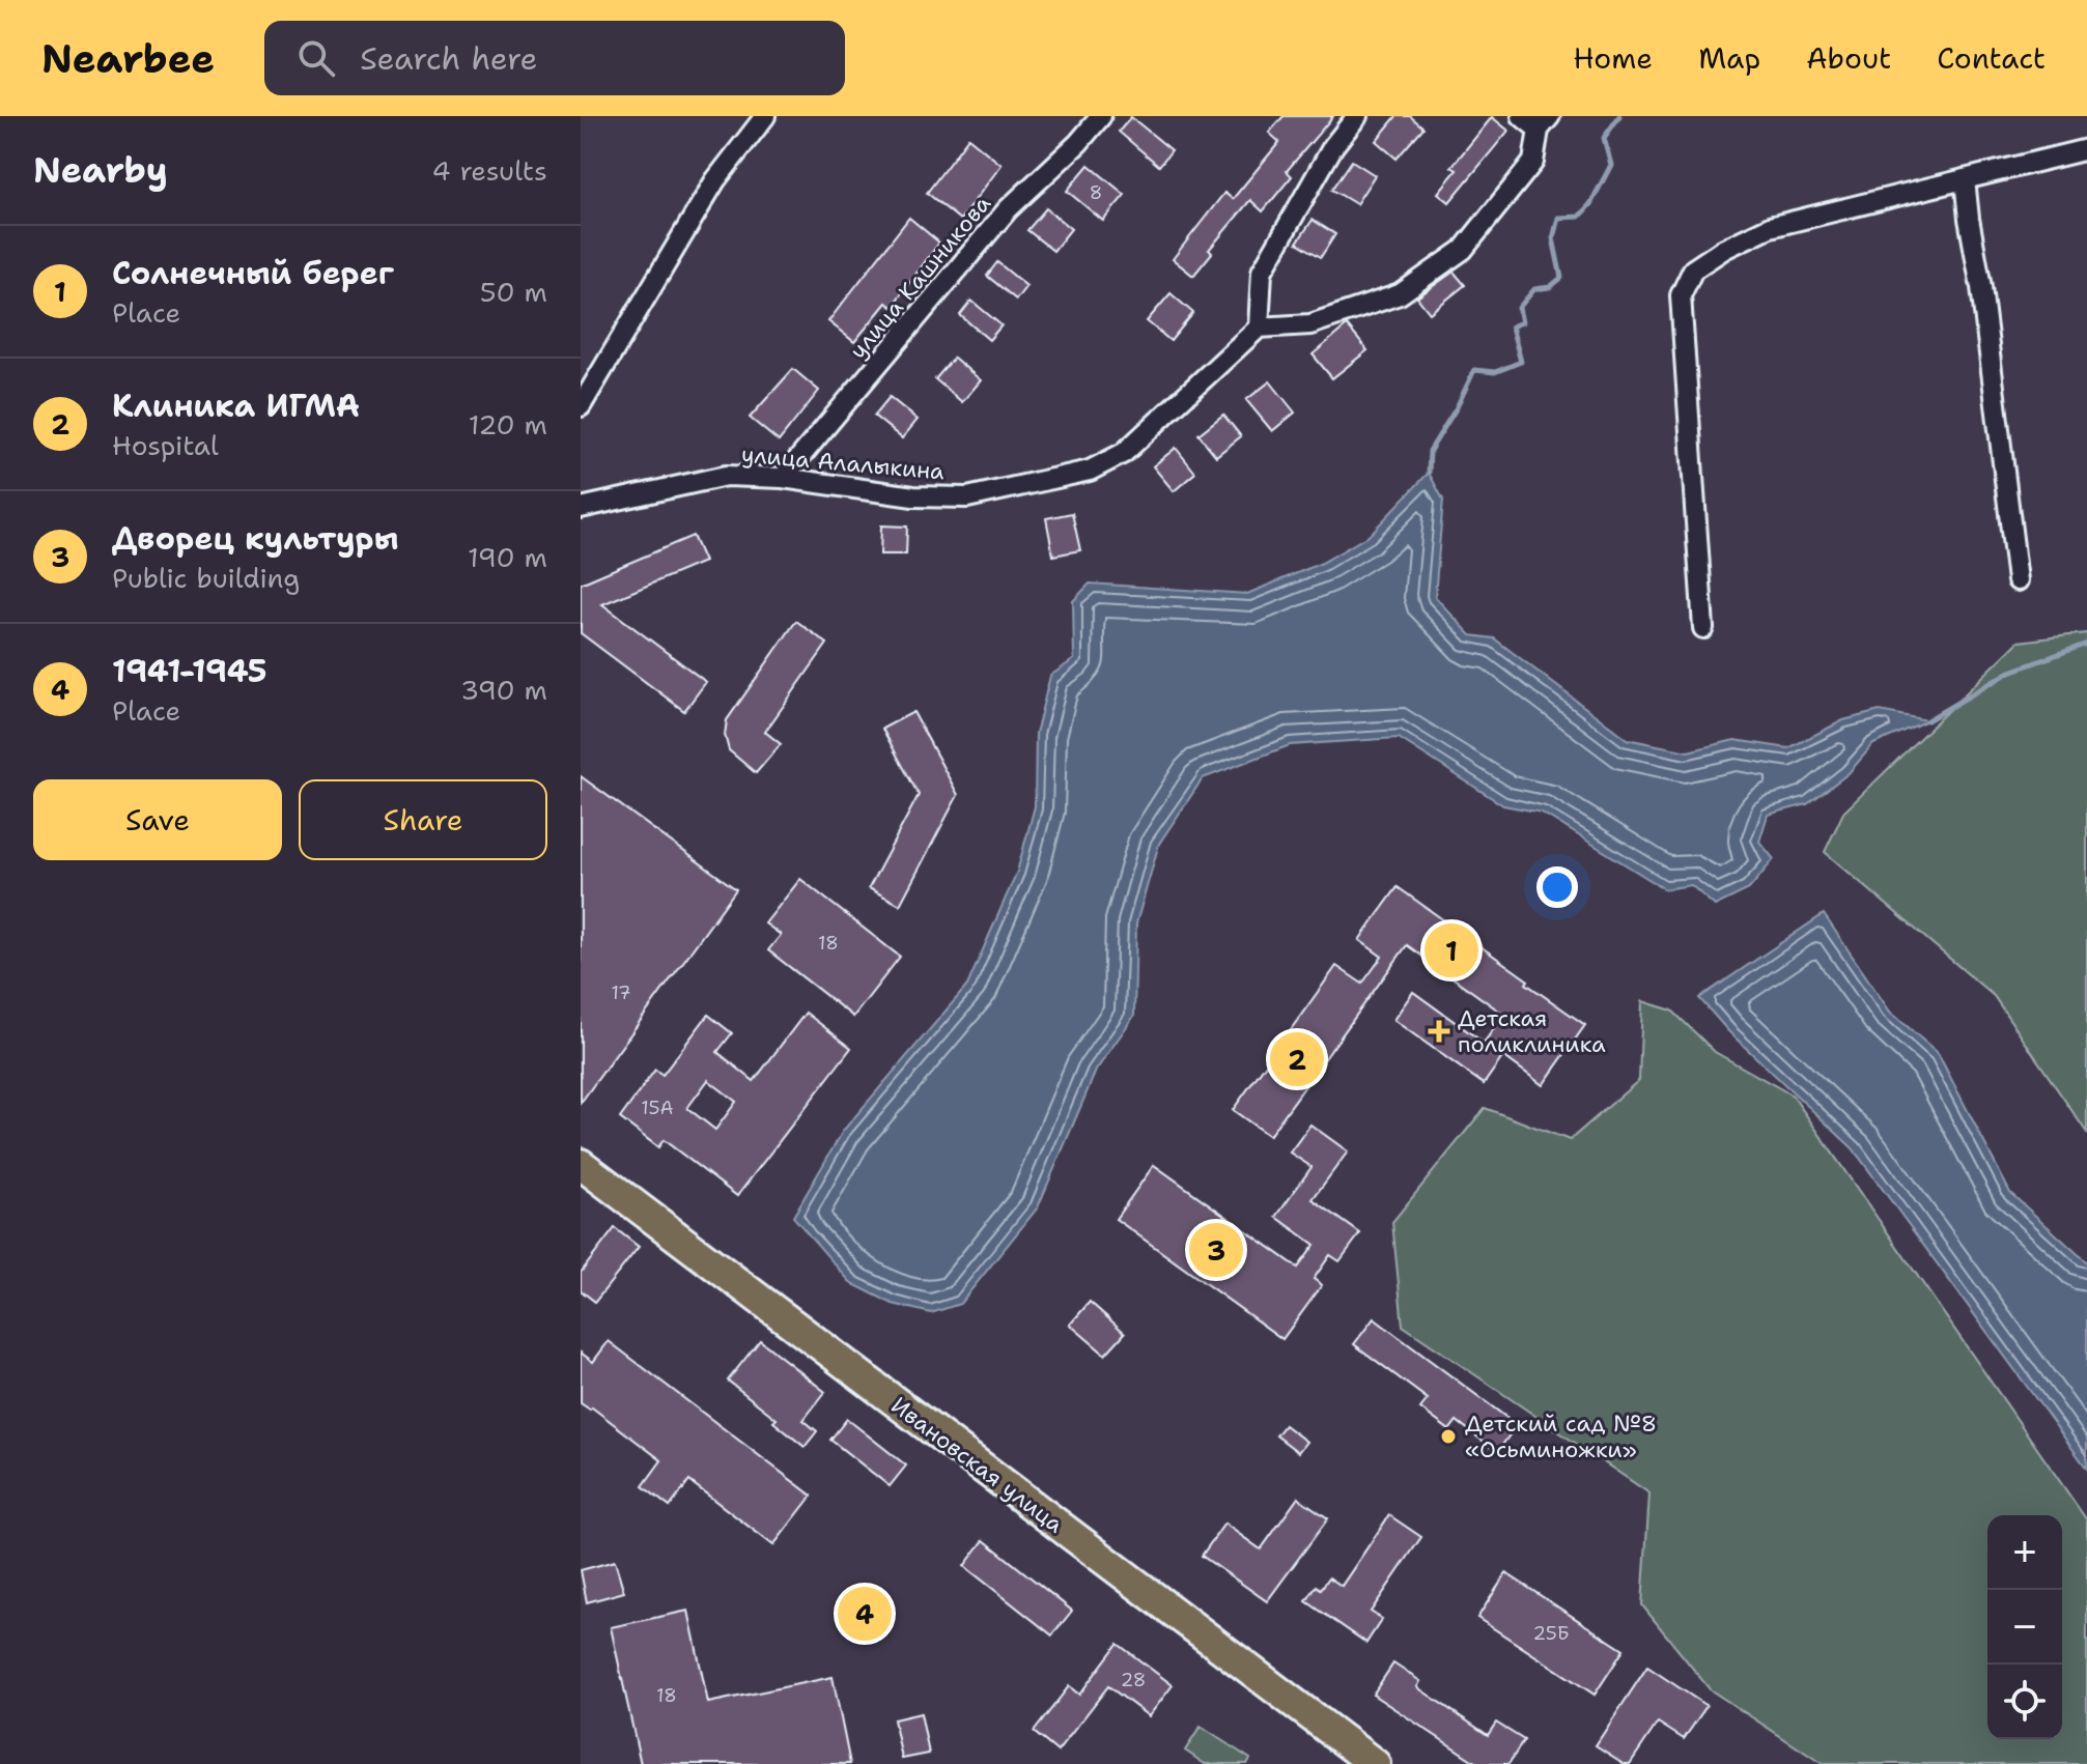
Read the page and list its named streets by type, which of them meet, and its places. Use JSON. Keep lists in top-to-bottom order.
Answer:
{
  "streets": {
    "main road": ["Ивановская улица"],
    "street": ["улица Кашникова", "улица Алалыкина"]
  },
  "crossings": [
    ["улица Кашникова", "улица Алалыкина"]
  ],
  "places": {
    "health": ["Детская поликлиника"],
    "other": ["Детский сад №8 «Осьминожки»"]
  },
  "house_numbers": [
    "8",
    "18",
    "17",
    "15А",
    "25Б",
    "28",
    "18"
  ],
  "page": {
    "header": "Nearbee",
    "search": "Search here",
    "nav": [
      "Home",
      "Map",
      "About",
      "Contact"
    ],
    "heading": ["Nearby", "4 results"],
    "list": [
      {
        "mark": "1",
        "name": "Солнечный берег",
        "note": "Place",
        "value": "50 m"
      },
      {
        "mark": "2",
        "name": "Клиника ИГМА",
        "note": "Hospital",
        "value": "120 m"
      },
      {
        "mark": "3",
        "name": "Дворец культуры",
        "note": "Public building",
        "value": "190 m"
      },
      {
        "mark": "4",
        "name": "1941-1945",
        "note": "Place",
        "value": "390 m"
      }
    ],
    "buttons": ["Save", "Share"],
    "pins": [
      "1",
      "2",
      "3",
      "4"
    ],
    "map_buttons": ["+", "−"]
  }
}
